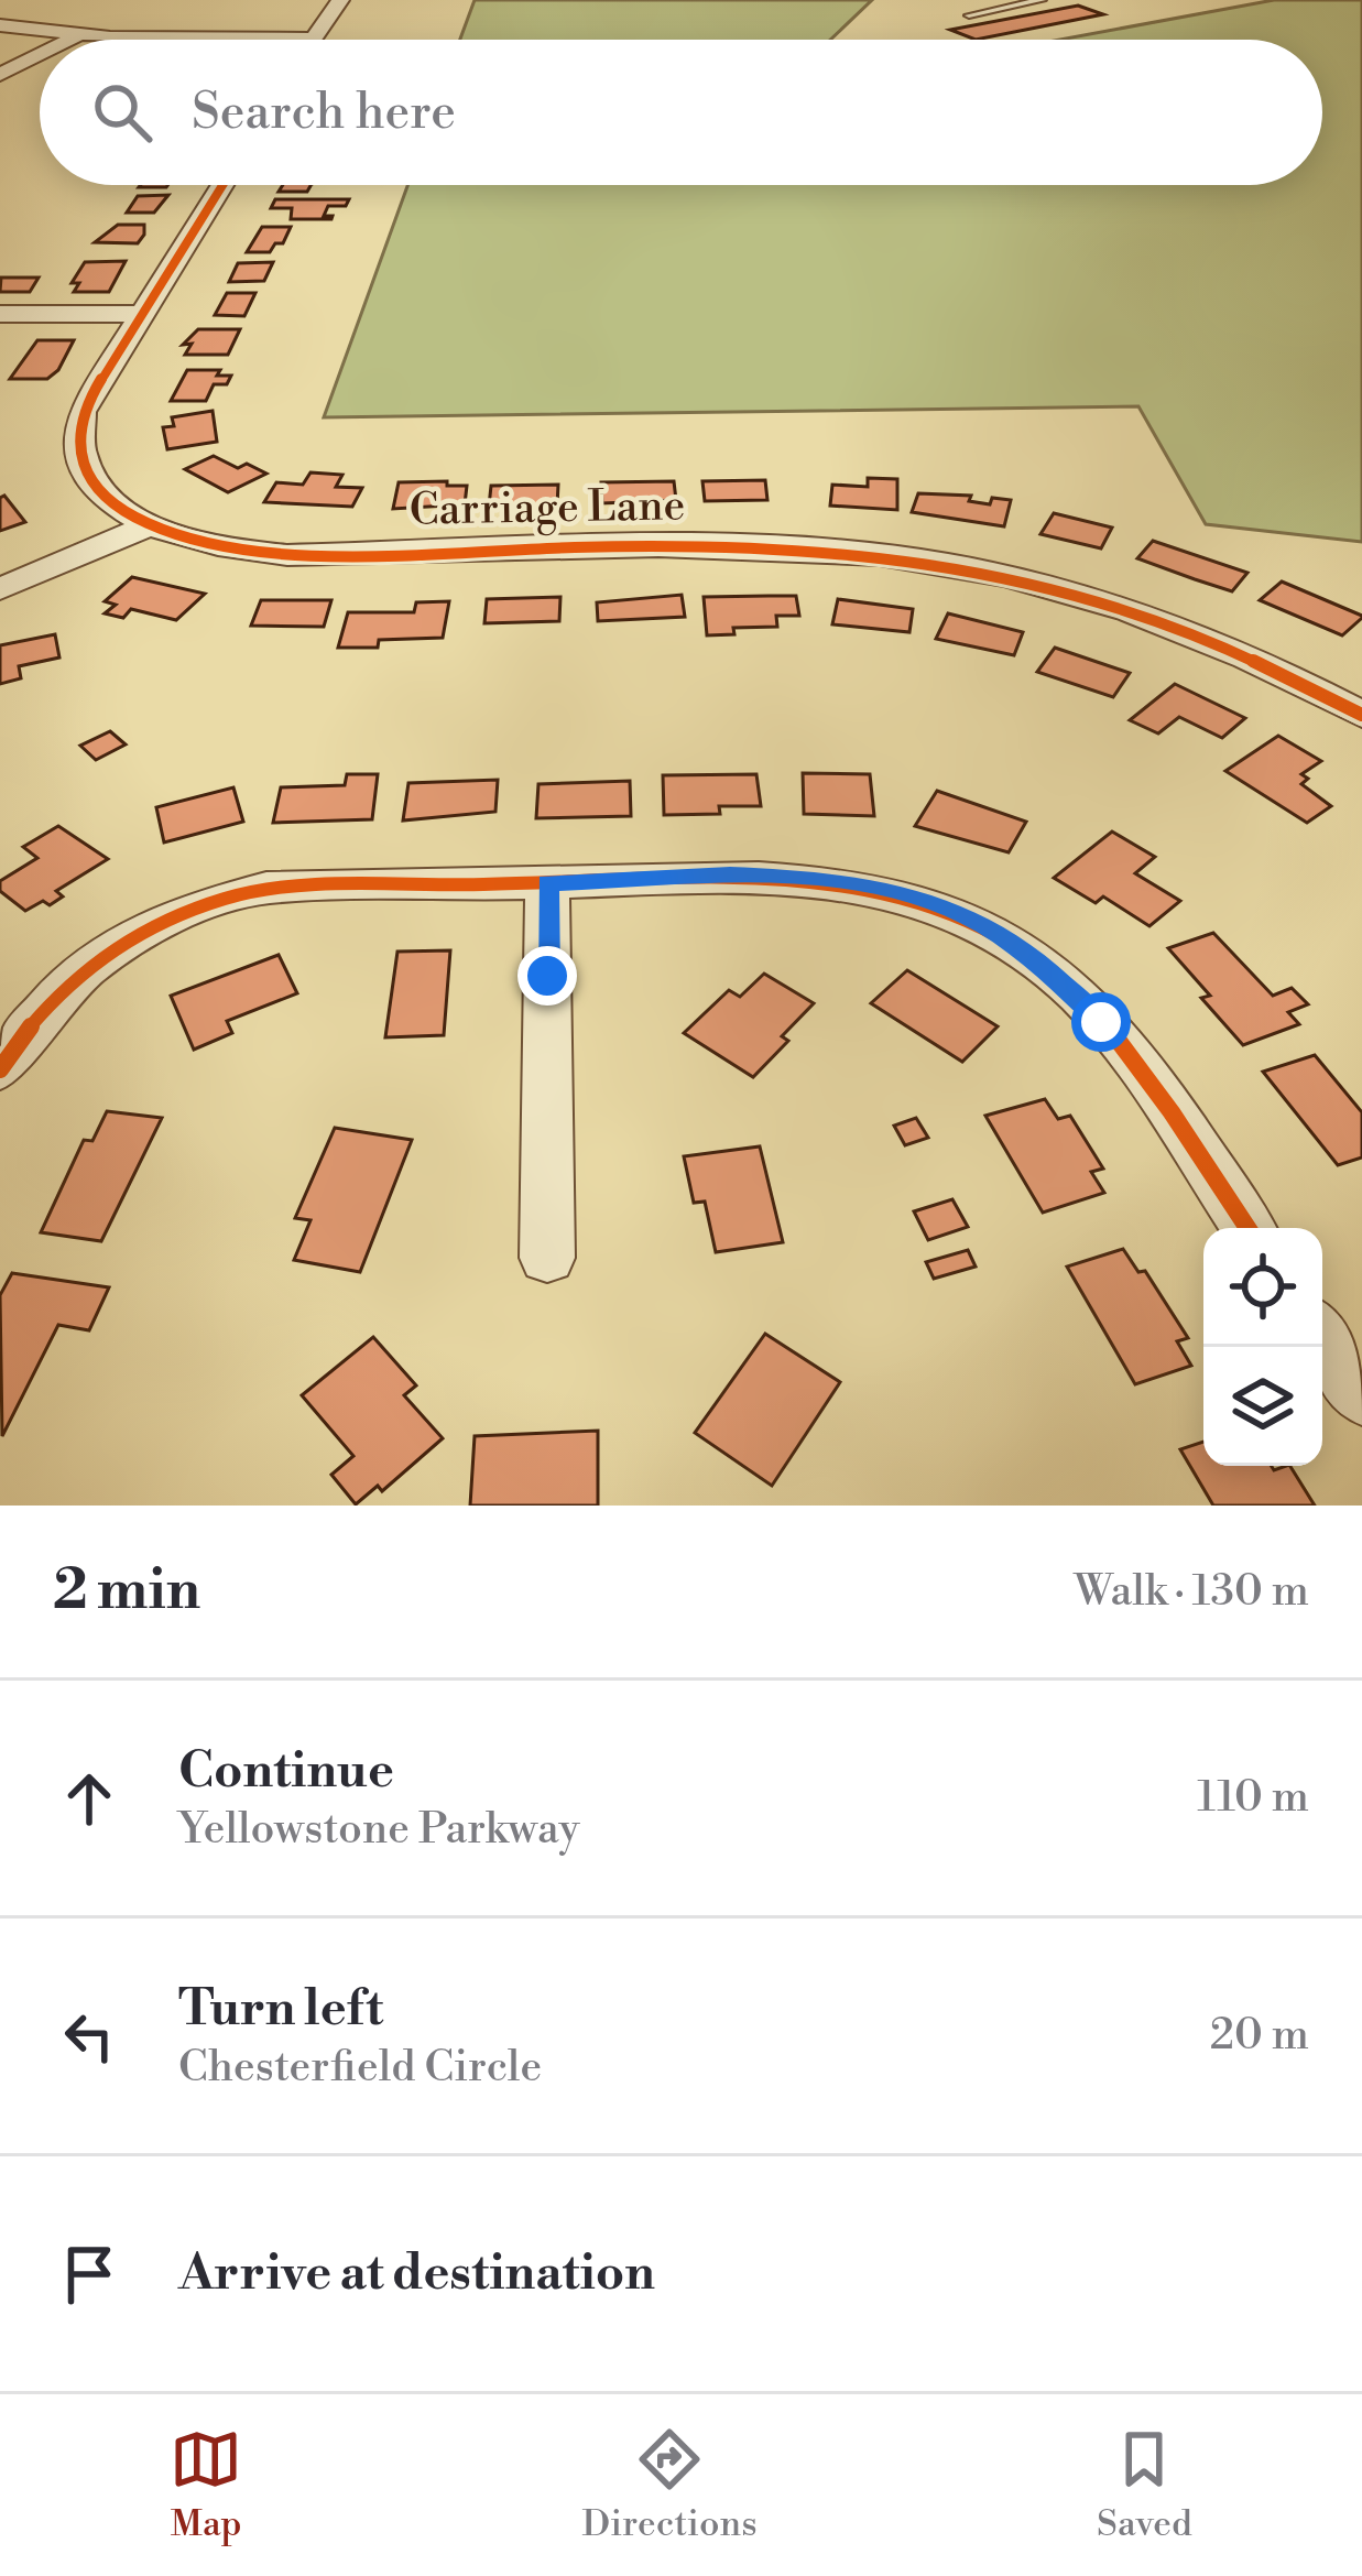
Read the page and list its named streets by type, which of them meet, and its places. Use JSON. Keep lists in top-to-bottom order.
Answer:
{
  "streets": {
    "street": ["Carriage Lane"]
  },
  "page": {
    "search": "Search here",
    "heading": ["2 min", "Walk · 130 m"],
    "list": [
      ["Continue", "Yellowstone Parkway", "110 m"],
      ["Turn left", "Chesterfield Circle", "20 m"],
      "Arrive at destination"
    ],
    "nav": ["Map", "Directions", "Saved"]
  }
}
